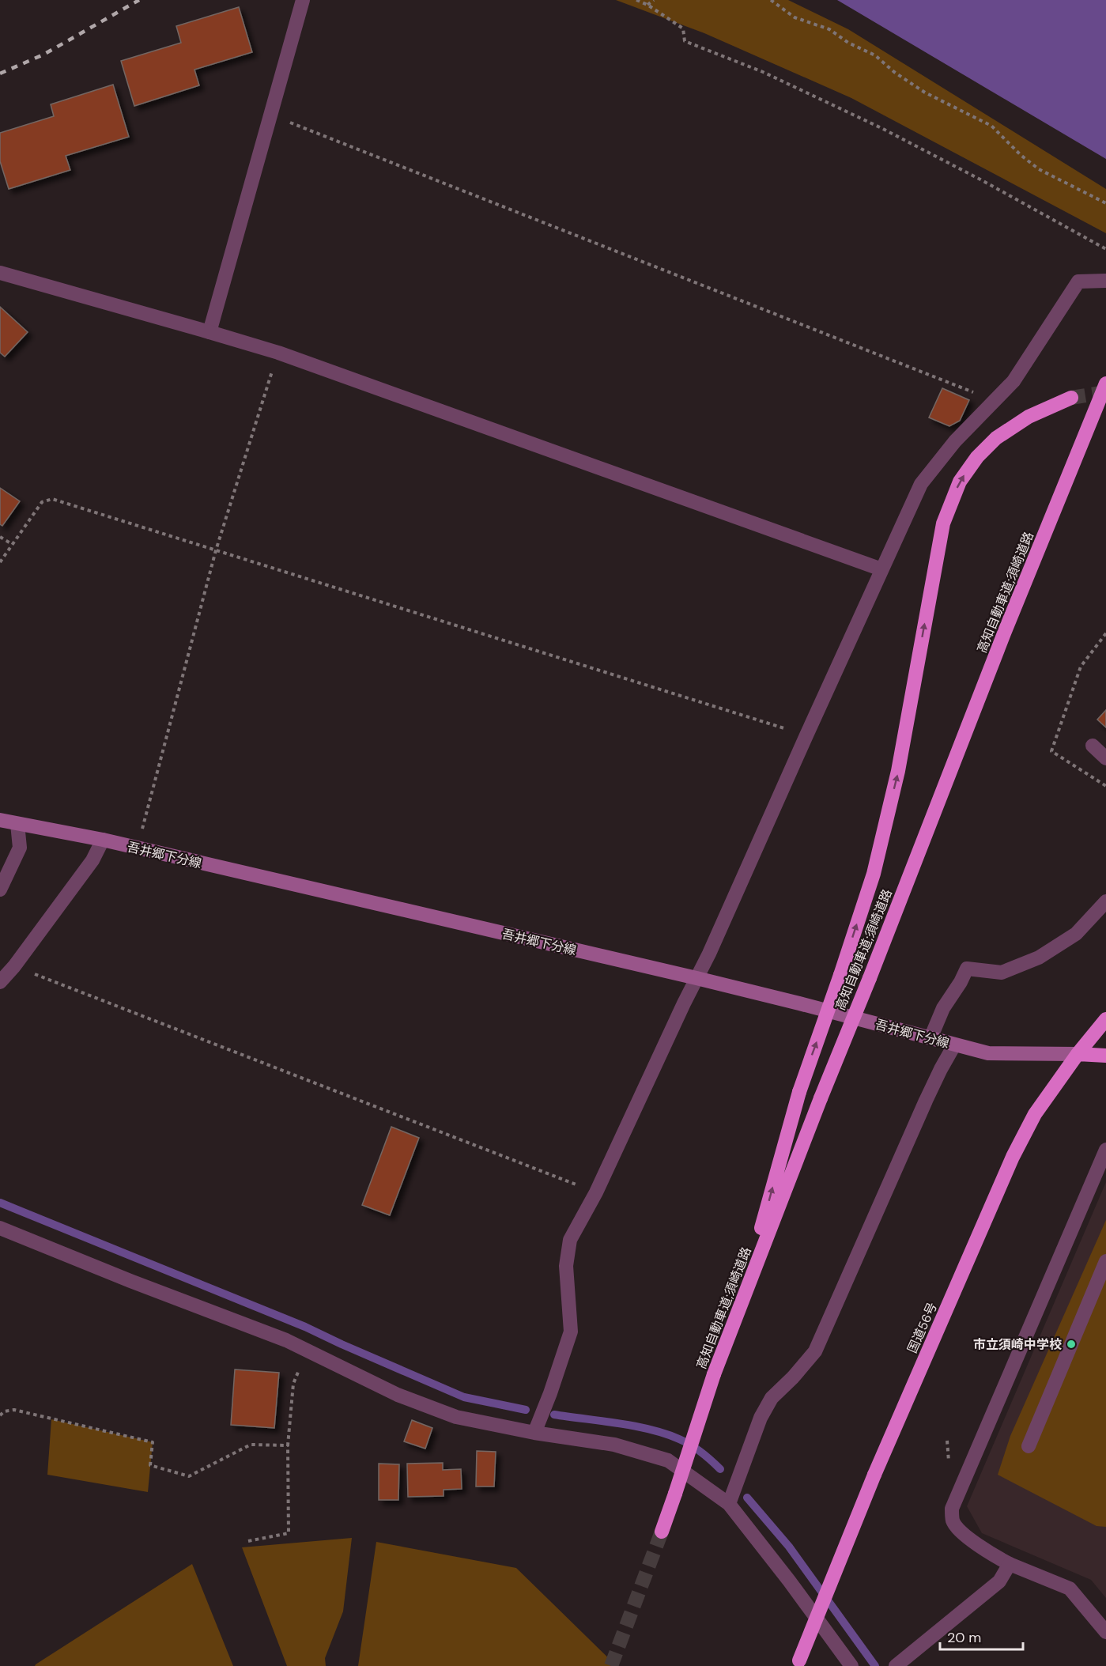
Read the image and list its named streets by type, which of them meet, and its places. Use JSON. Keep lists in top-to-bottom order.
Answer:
{
  "streets": {
    "highway": ["高知自動車道;須崎道路", "国道56号"],
    "main road": ["吾井郷下分線"]
  },
  "crossings": [
    ["吾井郷下分線", "国道56号"]
  ],
  "places": ["市立須崎中学校"],
  "scale_bar": "20 m"
}
